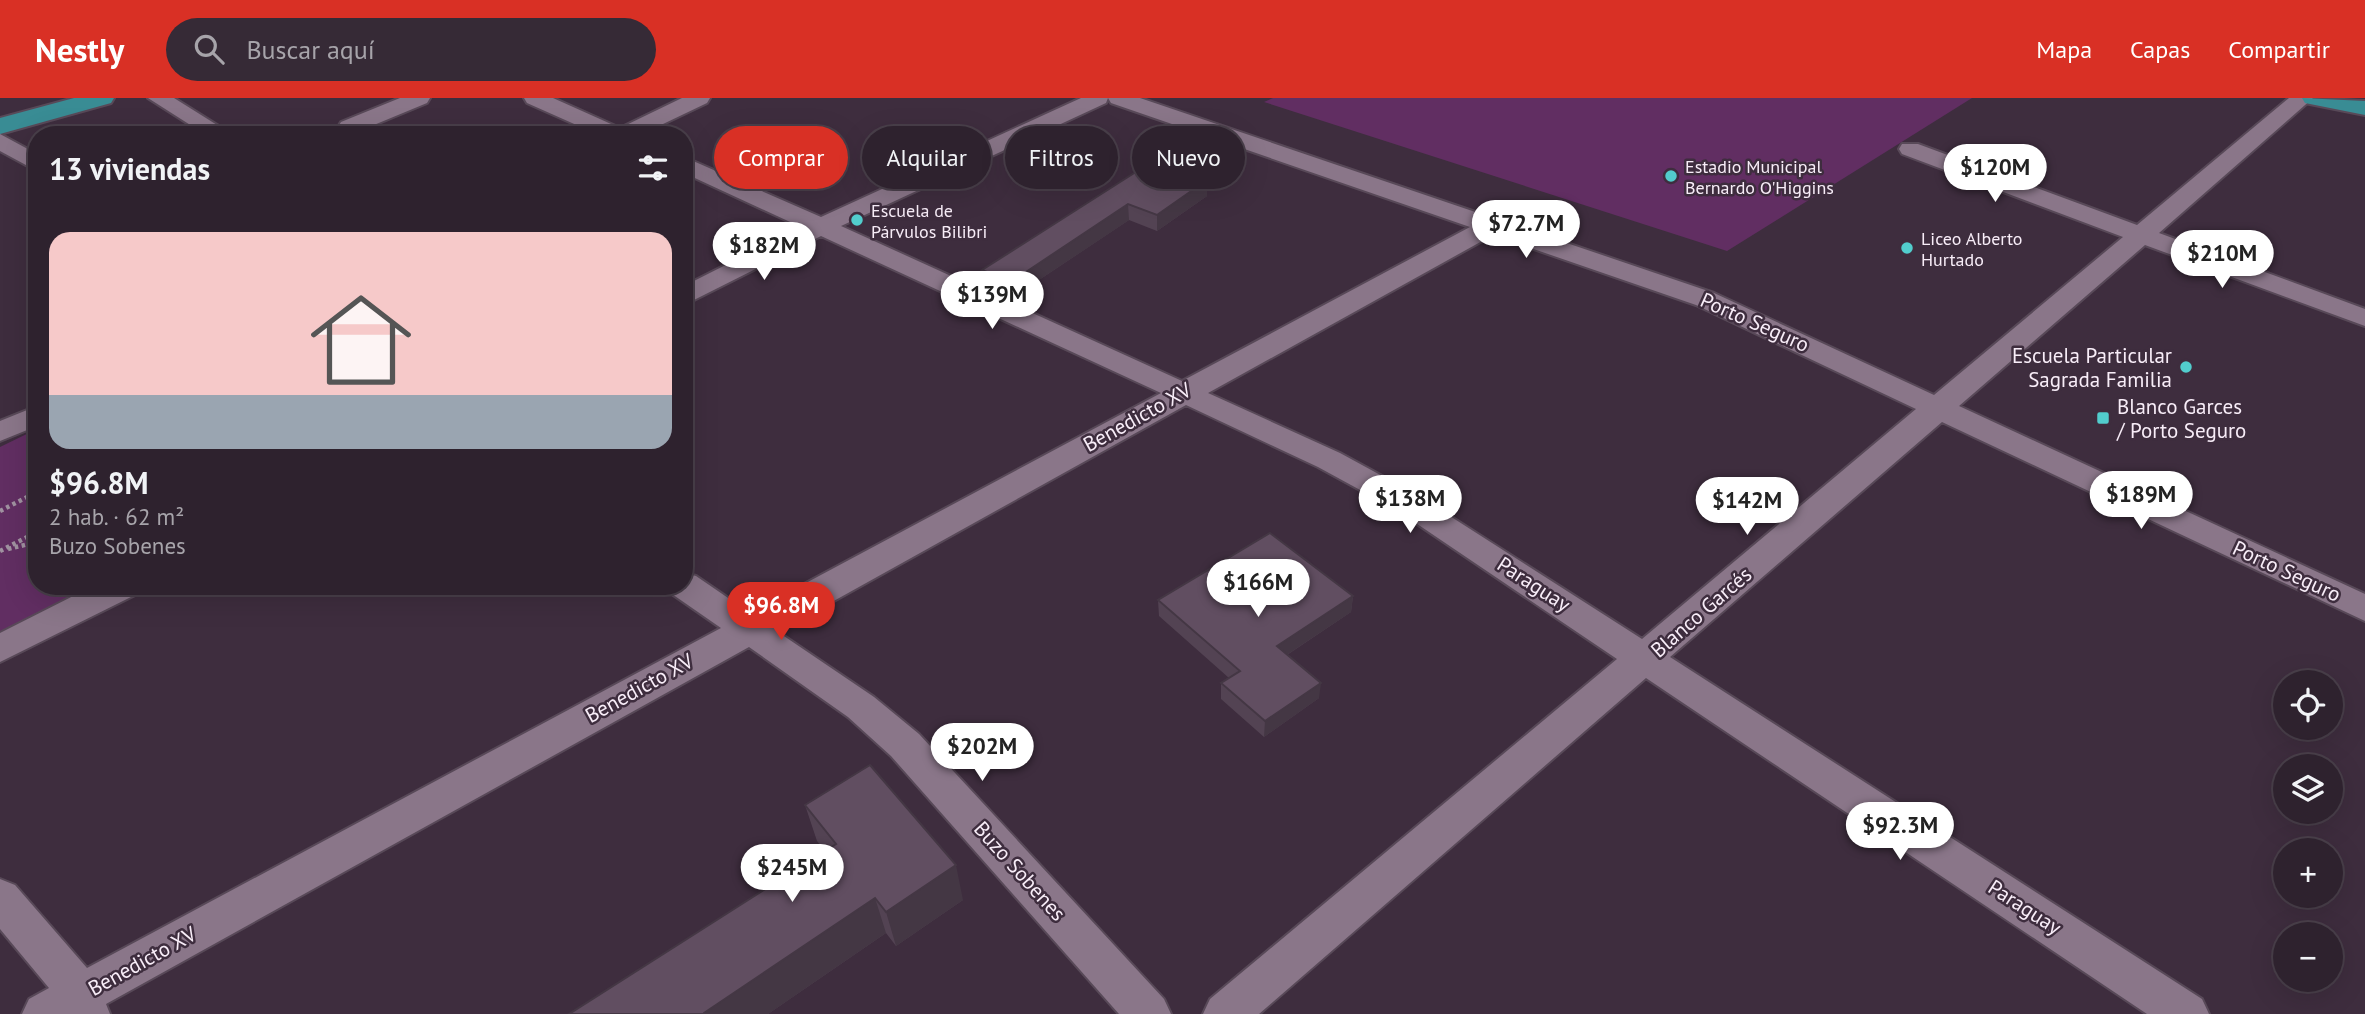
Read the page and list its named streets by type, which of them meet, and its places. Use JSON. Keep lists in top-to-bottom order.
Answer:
{
  "streets": {
    "street": [
      "Porto Seguro",
      "Benedicto XV",
      "Paraguay",
      "Blanco Garcés",
      "Buzo Sobenes"
    ]
  },
  "crossings": [
    ["Porto Seguro", "Benedicto XV"],
    ["Porto Seguro", "Blanco Garcés"],
    ["Benedicto XV", "Paraguay"],
    ["Benedicto XV", "Buzo Sobenes"],
    ["Paraguay", "Blanco Garcés"]
  ],
  "places": {
    "other": [
      "Estadio Municipal Bernardo O'Higgins",
      "Escuela de Párvulos Bilibri",
      "Liceo Alberto Hurtado",
      "Escuela Particular Sagrada Familia"
    ],
    "transit": ["Blanco Garces / Porto Seguro"]
  },
  "page": {
    "header": "Nestly",
    "search": "Buscar aquí",
    "nav": ["Mapa", "Capas", "Compartir"],
    "chip": [
      "Comprar",
      "Alquilar",
      "Filtros",
      "Nuevo"
    ],
    "heading": "13 viviendas",
    "price": [
      "$120M",
      "$72.7M",
      "$182M",
      "$210M",
      "$139M",
      "$189M",
      "$138M",
      "$142M",
      "$166M",
      "$96.8M",
      "$202M",
      "$92.3M",
      "$245M"
    ],
    "list": [
      {
        "name": "$96.8M",
        "note": "2 hab. · 62 m² · Buzo Sobenes"
      }
    ],
    "map_buttons": ["+", "−"]
  }
}
